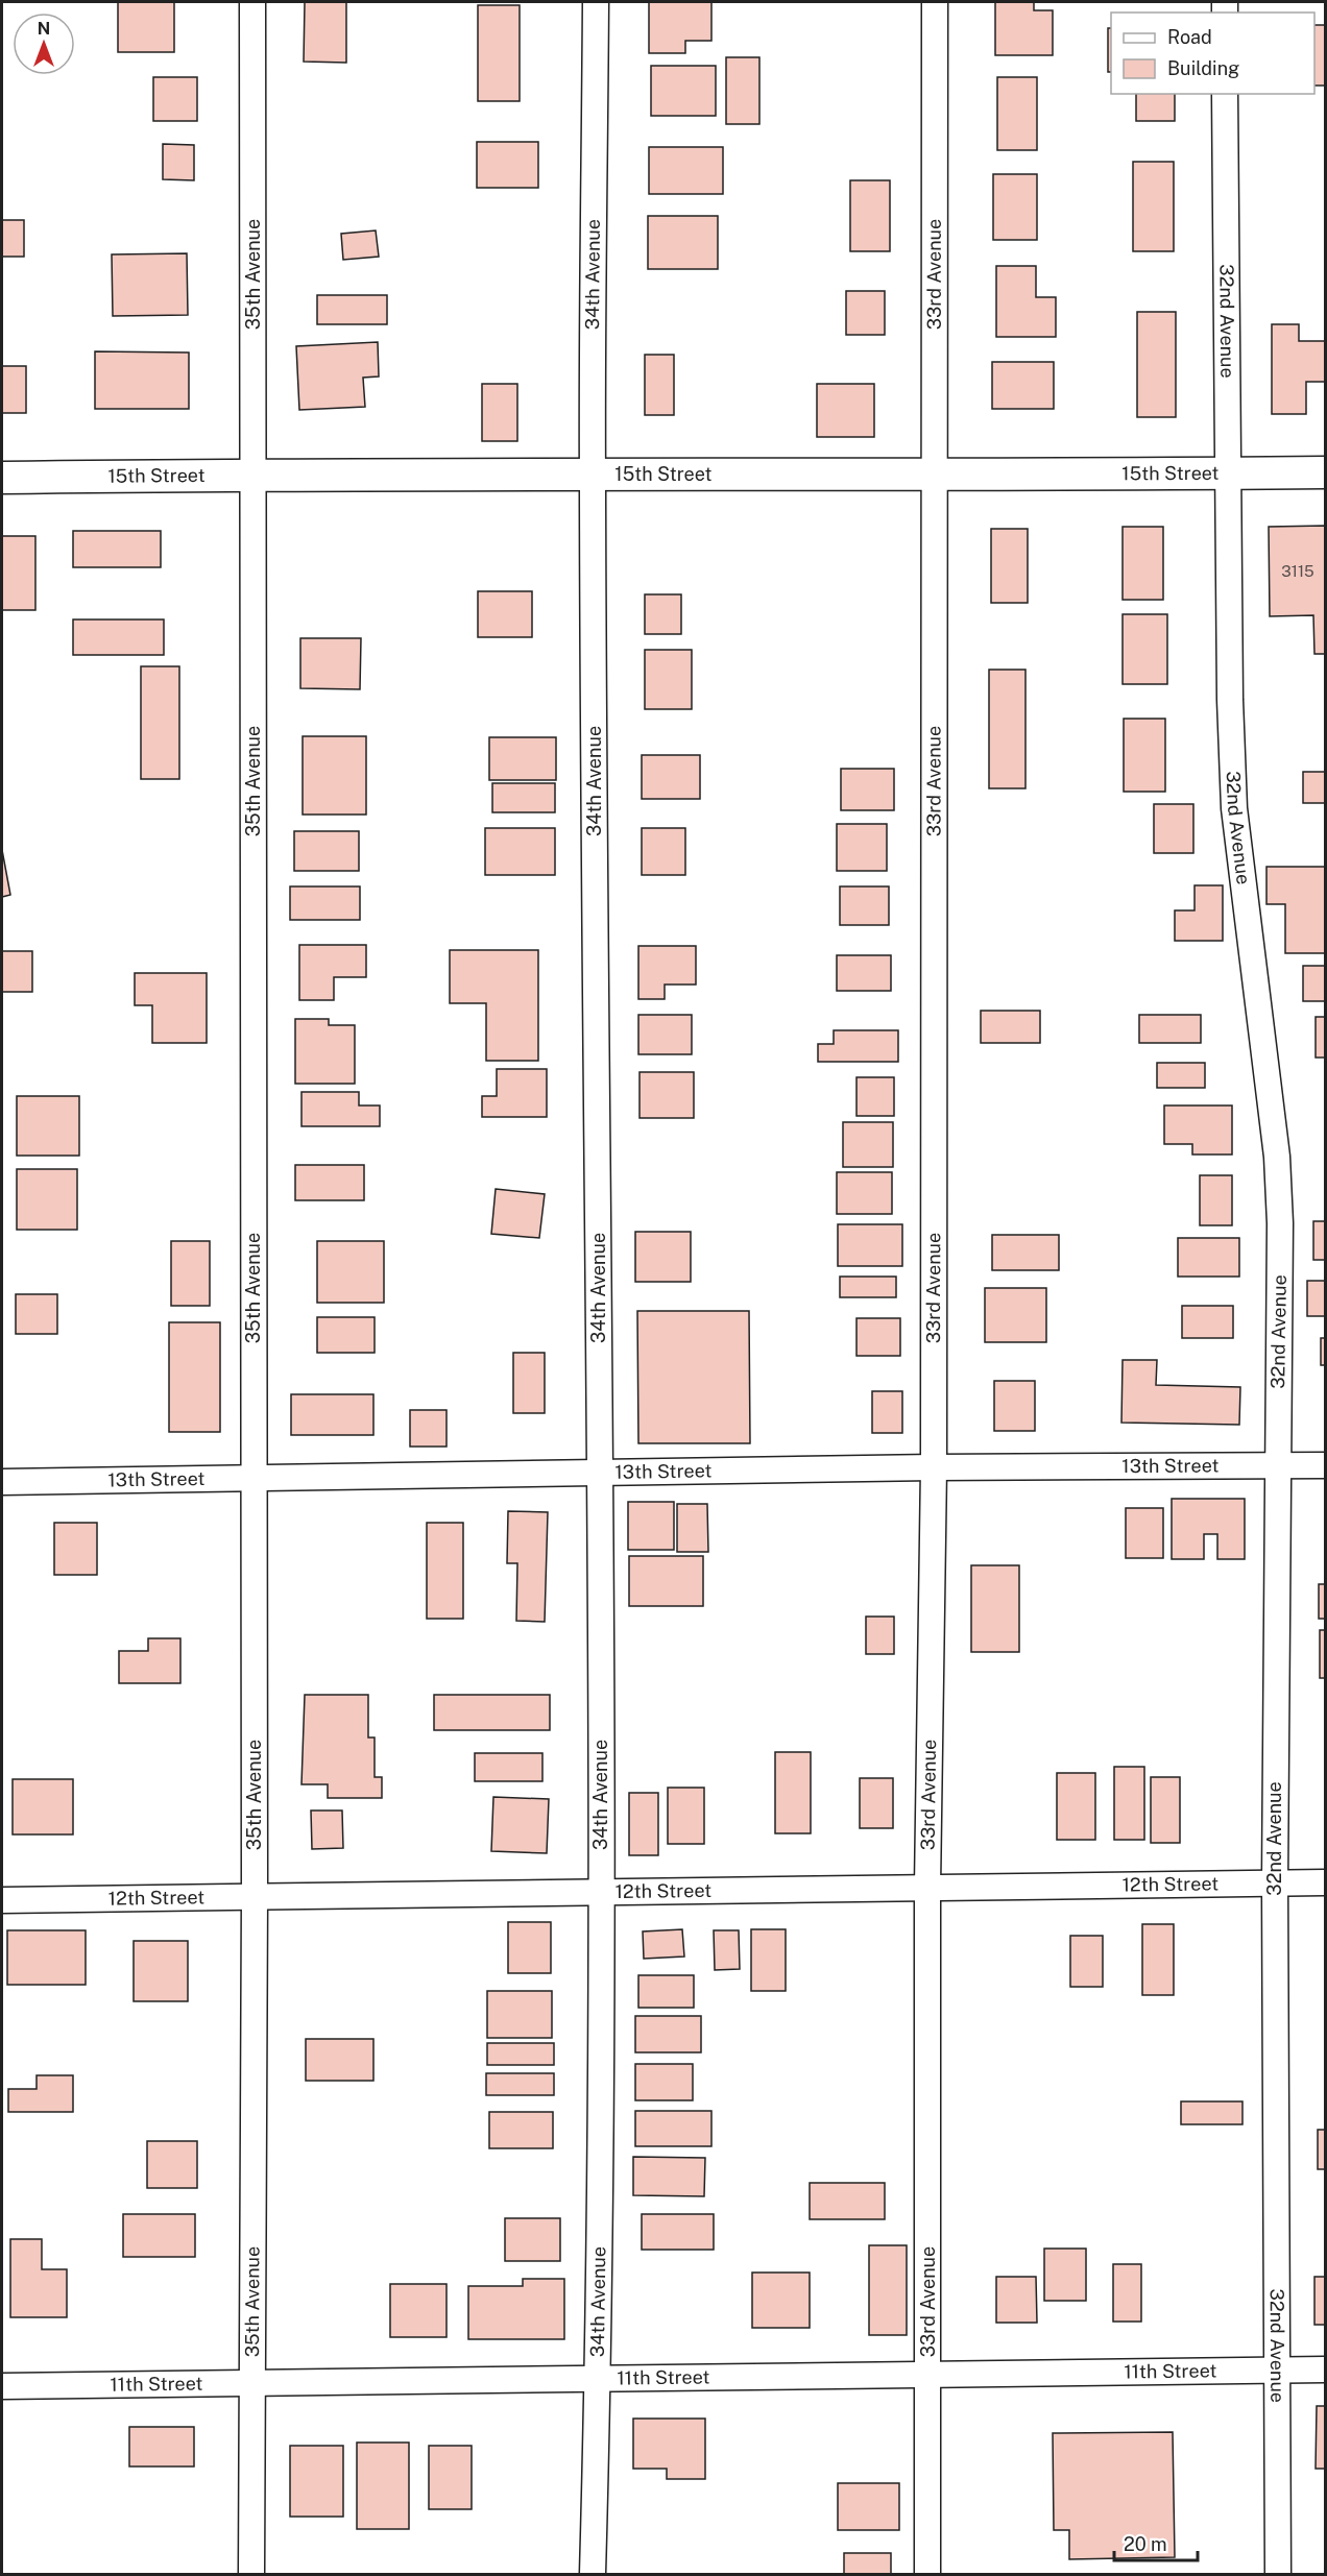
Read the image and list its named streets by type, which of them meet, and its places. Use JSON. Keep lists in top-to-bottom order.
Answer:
{
  "streets": {
    "street": [
      "35th Avenue",
      "34th Avenue",
      "33rd Avenue",
      "32nd Avenue",
      "15th Street",
      "13th Street",
      "12th Street",
      "11th Street"
    ]
  },
  "crossings": [
    ["35th Avenue", "15th Street"],
    ["35th Avenue", "13th Street"],
    ["35th Avenue", "12th Street"],
    ["35th Avenue", "11th Street"],
    ["34th Avenue", "15th Street"],
    ["34th Avenue", "13th Street"],
    ["34th Avenue", "12th Street"],
    ["34th Avenue", "11th Street"],
    ["33rd Avenue", "15th Street"],
    ["33rd Avenue", "13th Street"],
    ["33rd Avenue", "12th Street"],
    ["33rd Avenue", "11th Street"],
    ["32nd Avenue", "15th Street"],
    ["32nd Avenue", "13th Street"],
    ["32nd Avenue", "12th Street"],
    ["32nd Avenue", "11th Street"]
  ],
  "house_numbers": ["3115"],
  "legend": ["Road", "Building"],
  "scale_bar": "20 m",
  "north": "top"
}
